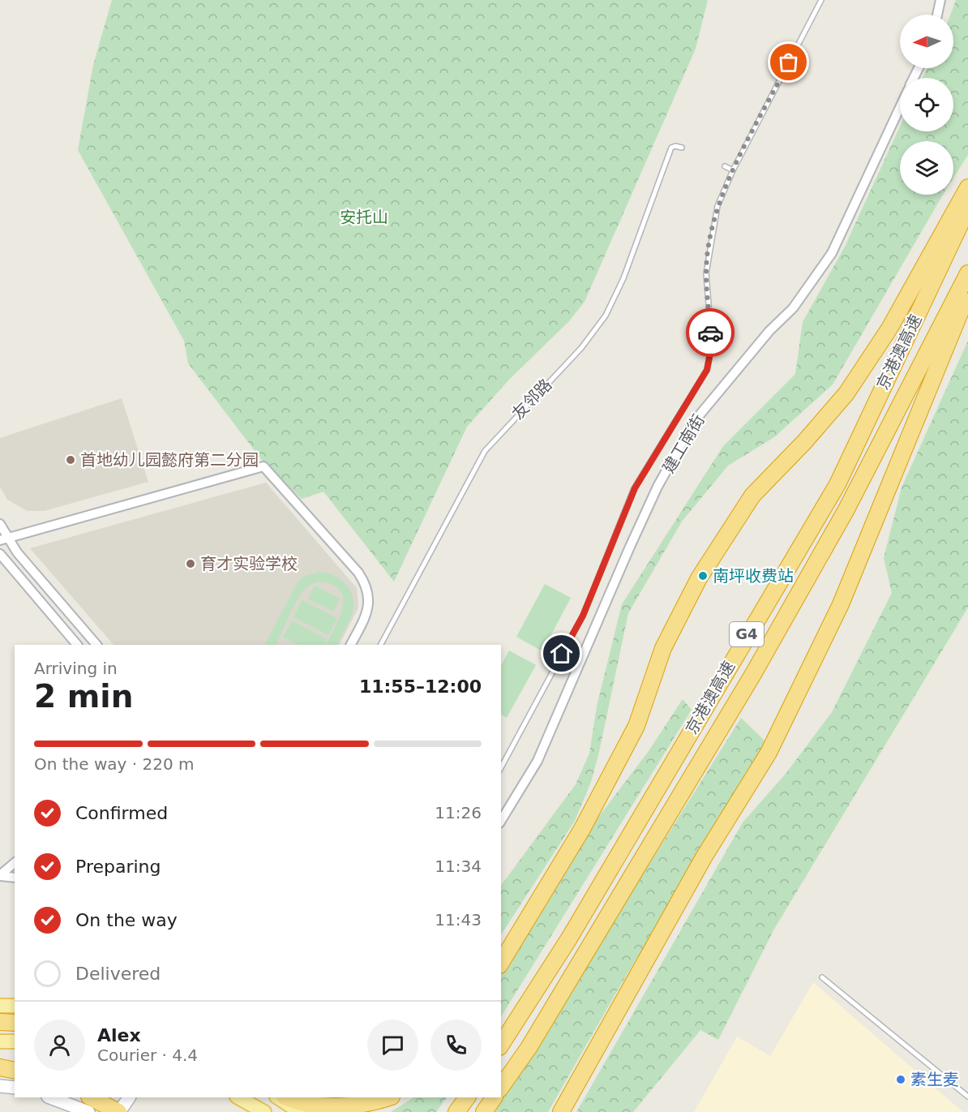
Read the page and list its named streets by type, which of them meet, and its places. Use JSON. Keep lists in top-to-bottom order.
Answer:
{
  "streets": {
    "highway": ["京港澳高速", "G4"],
    "street": ["建工南街"],
    "lane": ["友邻路"]
  },
  "parks": ["安托山"],
  "places": [
    "首地幼儿园懿府第二分园",
    "育才实验学校",
    "南坪收费站",
    "素生麦"
  ],
  "north": "left",
  "page": {
    "heading": ["2 min", "Arriving in", "11:55–12:00"],
    "panel": ["Alex", "Courier · 4.4"],
    "bar": "On the way · 220 m",
    "list": [
      ["Confirmed", "11:26"],
      ["Preparing", "11:34"],
      ["On the way", "11:43"],
      "Delivered"
    ]
  }
}
